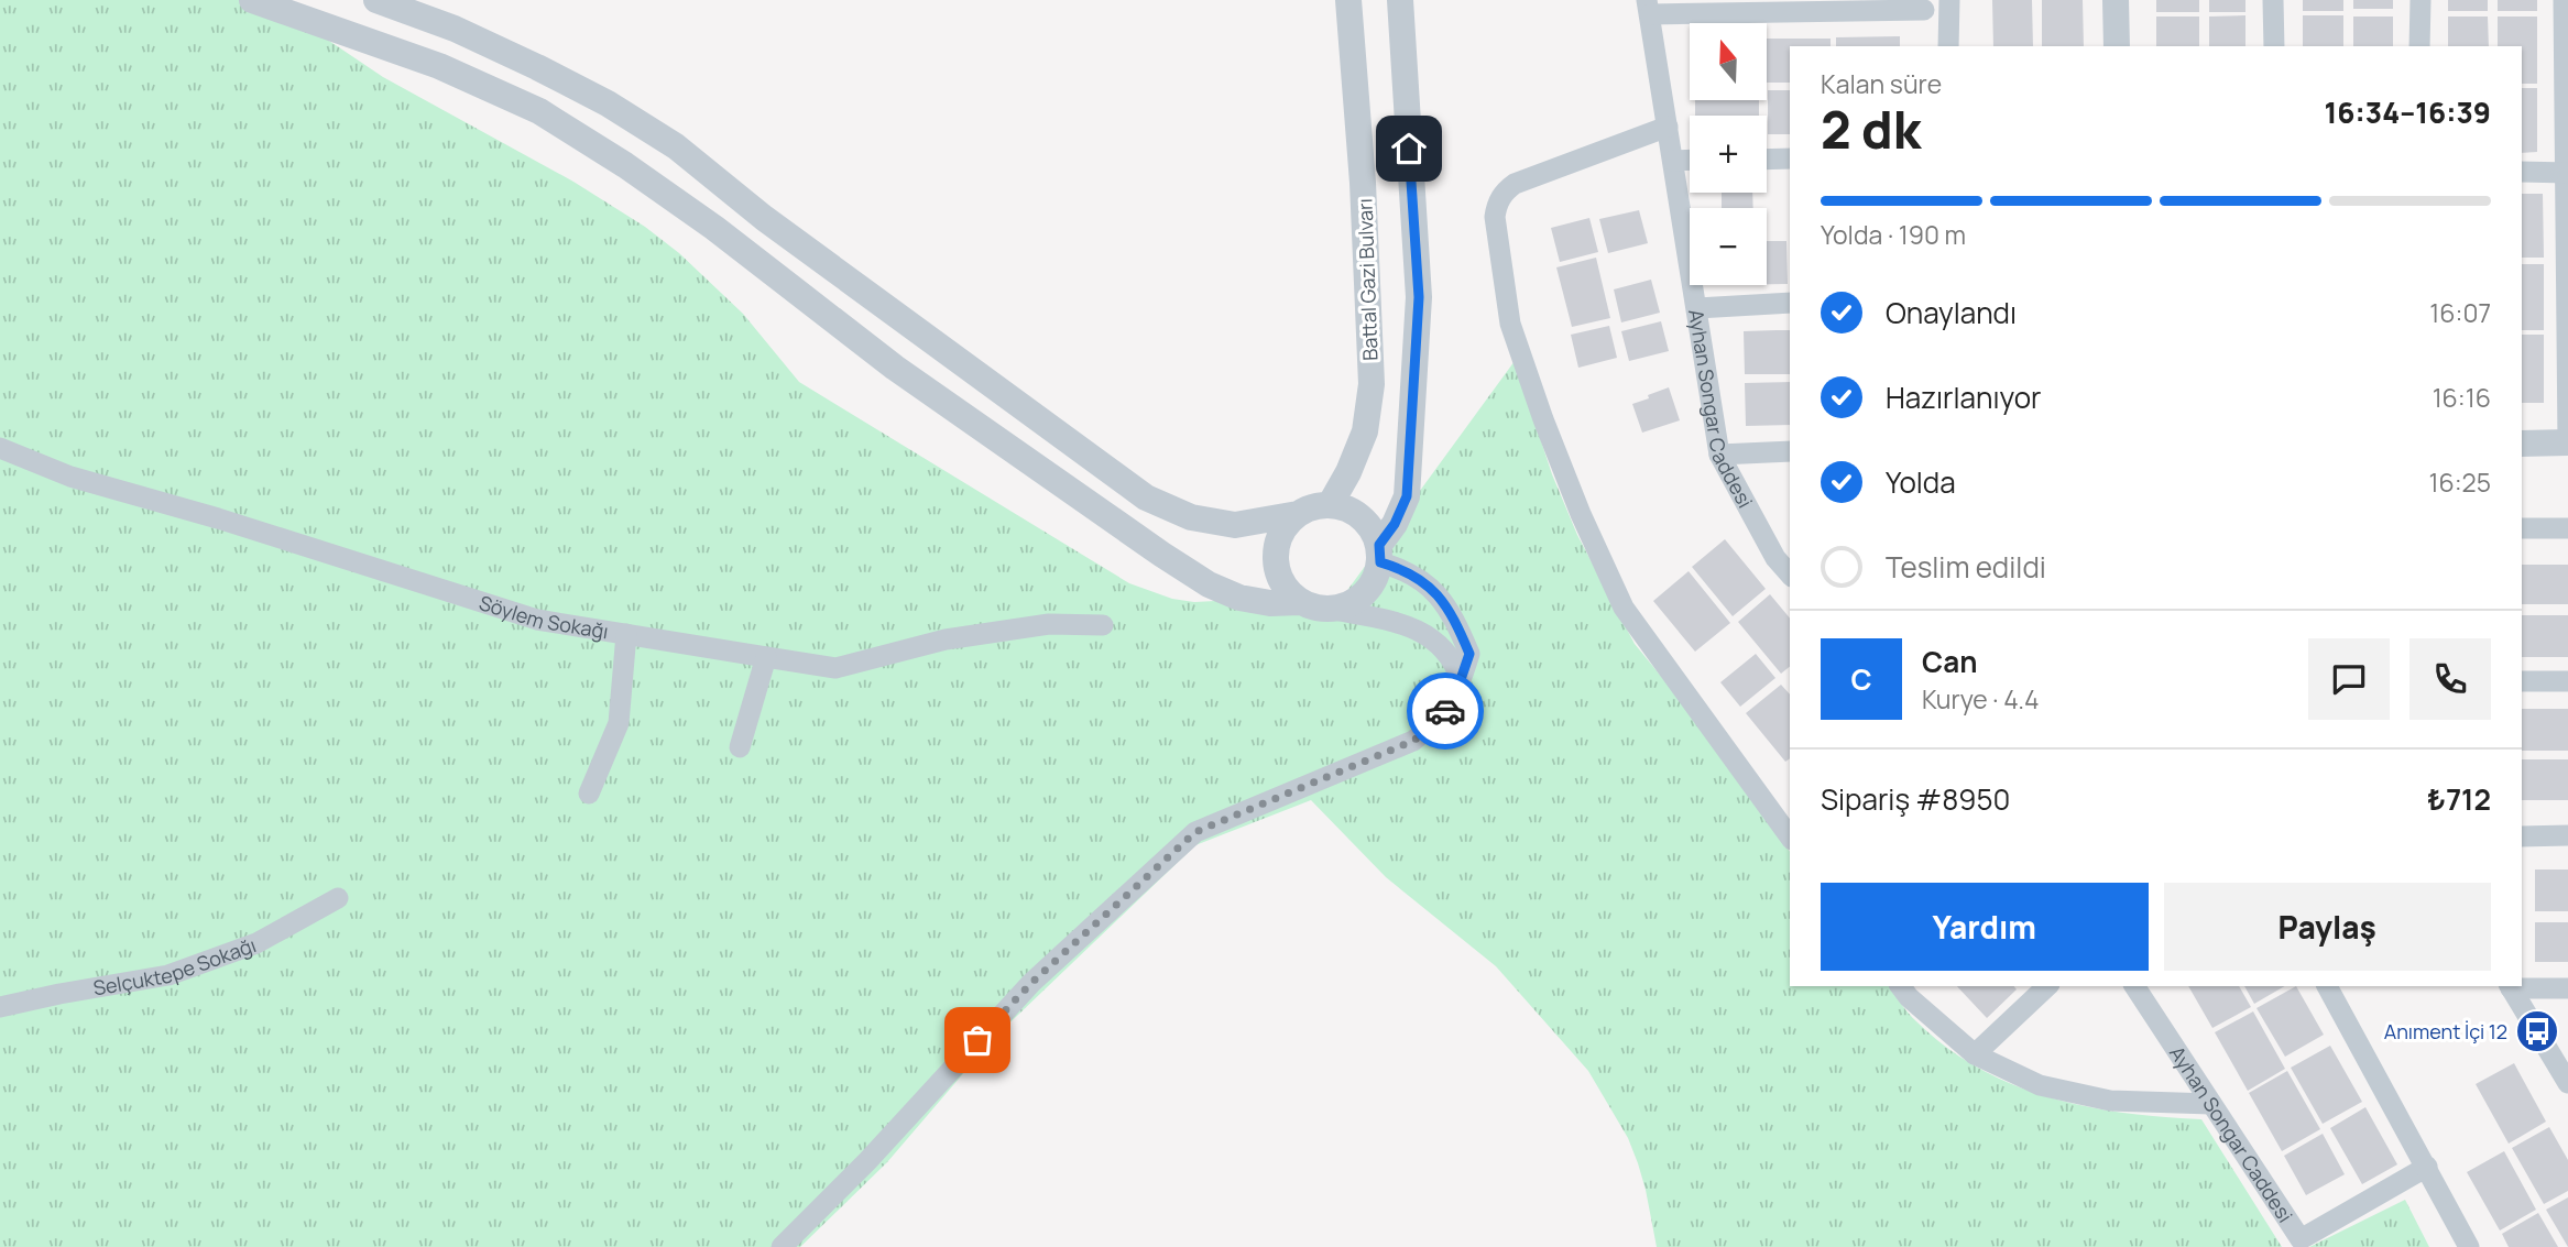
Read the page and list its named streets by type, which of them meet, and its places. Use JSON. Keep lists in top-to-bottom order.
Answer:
{
  "streets": {
    "street": [
      "Battal Gazi Bulvarı",
      "Ayhan Songar Caddesi",
      "Söylem Sokağı",
      "Selçuktepe Sokağı"
    ]
  },
  "places": {
    "bus stop": ["Anıment İçi 12"]
  },
  "north": "top",
  "page": {
    "map_buttons": ["+", "−"],
    "heading": ["2 dk", "Kalan süre", "16:34–16:39"],
    "panel": [
      "Can",
      "Kurye · 4.4",
      "Sipariş #8950",
      "₺712"
    ],
    "bar": "Yolda · 190 m",
    "list": [
      ["Onaylandı", "16:07"],
      ["Hazırlanıyor", "16:16"],
      ["Yolda", "16:25"],
      "Teslim edildi"
    ],
    "round": "C",
    "buttons": ["Yardım", "Paylaş"]
  }
}
